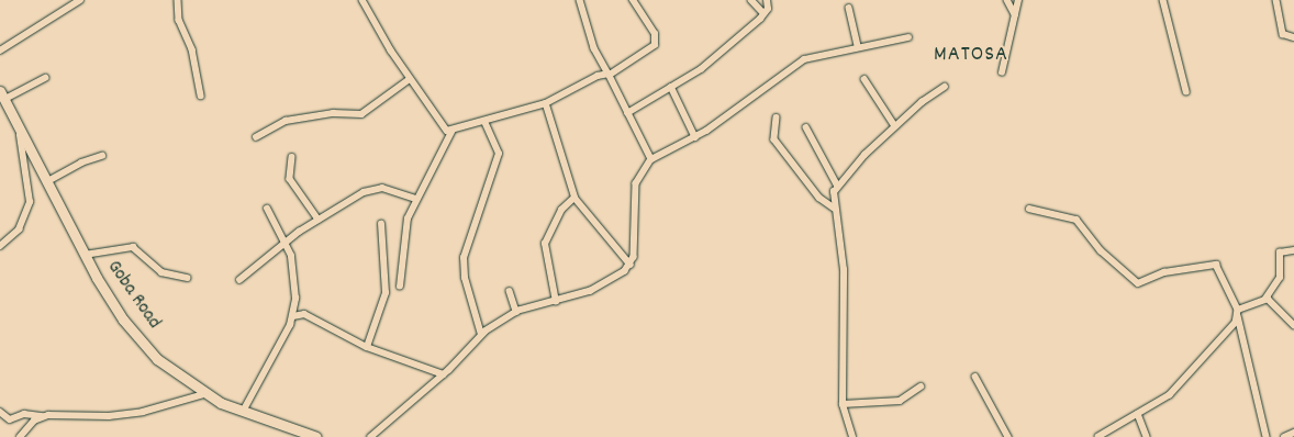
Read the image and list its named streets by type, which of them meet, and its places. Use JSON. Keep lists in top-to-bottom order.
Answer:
{
  "streets": {
    "main road": ["Goba Road"]
  },
  "districts": ["MATOSA"]
}
